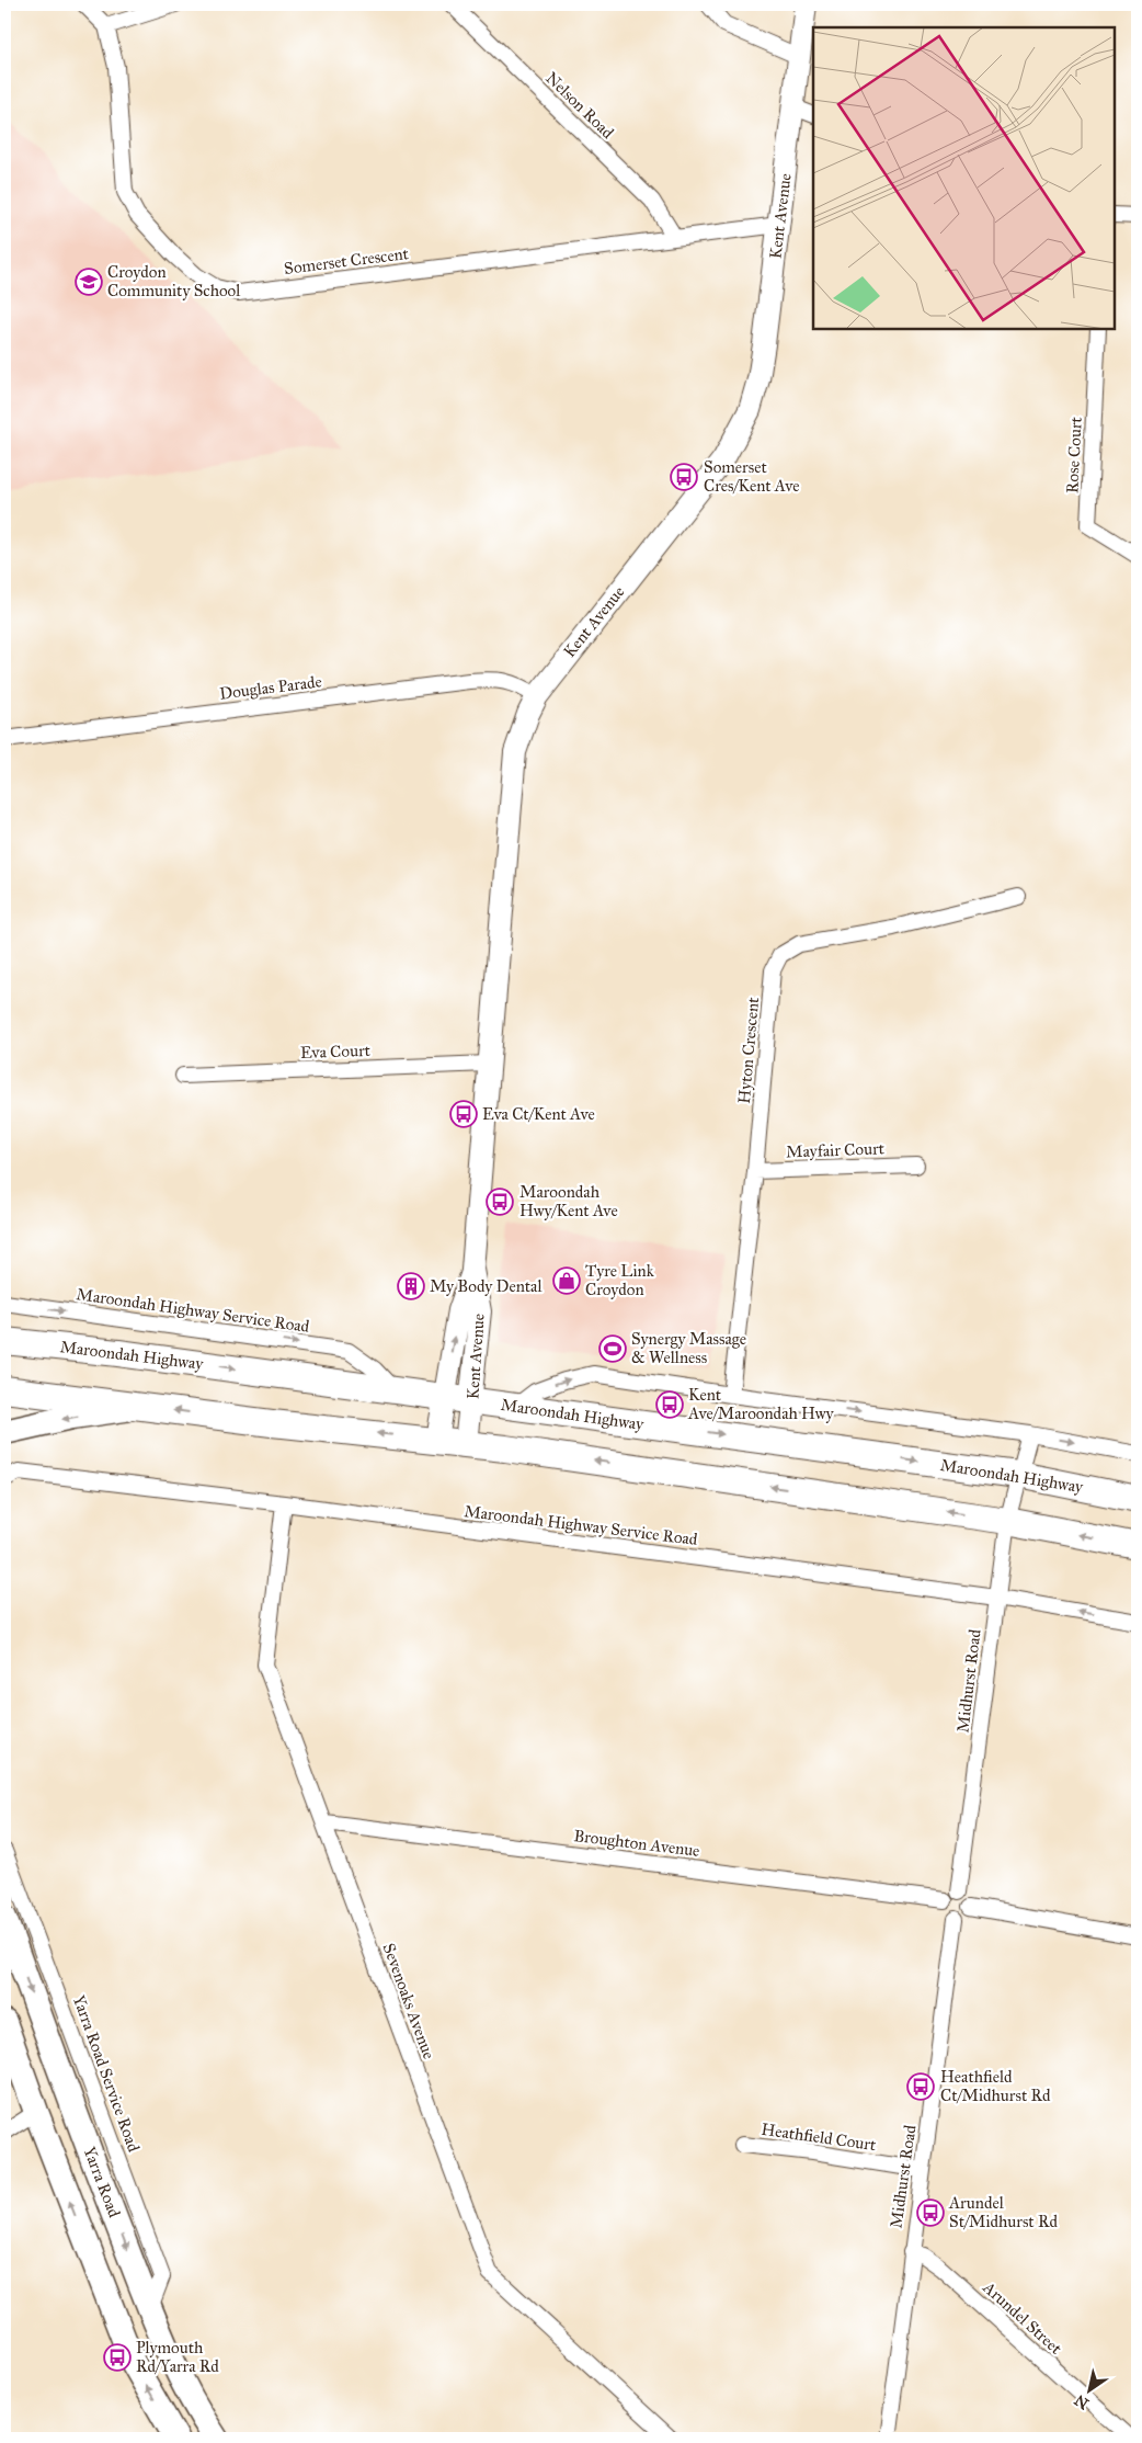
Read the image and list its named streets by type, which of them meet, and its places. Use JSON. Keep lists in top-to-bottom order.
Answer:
{
  "streets": {
    "highway": ["Maroondah Highway"],
    "main road": ["Kent Avenue", "Yarra Road"],
    "street": [
      "Nelson Road",
      "Somerset Crescent",
      "Rose Court",
      "Douglas Parade",
      "Hyton Crescent",
      "Eva Court",
      "Mayfair Court",
      "Maroondah Highway Service Road",
      "Midhurst Road",
      "Broughton Avenue",
      "Sevenoaks Avenue",
      "Yarra Road Service Road",
      "Heathfield Court",
      "Arundel Street"
    ]
  },
  "crossings": [
    ["Nelson Road", "Somerset Crescent"],
    ["Kent Avenue", "Somerset Crescent"],
    ["Kent Avenue", "Douglas Parade"],
    ["Kent Avenue", "Eva Court"],
    ["Kent Avenue", "Maroondah Highway"],
    ["Hyton Crescent", "Mayfair Court"],
    ["Maroondah Highway Service Road", "Maroondah Highway"],
    ["Maroondah Highway Service Road", "Midhurst Road"],
    ["Maroondah Highway Service Road", "Sevenoaks Avenue"],
    ["Maroondah Highway", "Midhurst Road"],
    ["Midhurst Road", "Broughton Avenue"],
    ["Midhurst Road", "Heathfield Court"],
    ["Midhurst Road", "Arundel Street"],
    ["Broughton Avenue", "Sevenoaks Avenue"],
    ["Yarra Road Service Road", "Yarra Road"]
  ],
  "places": {
    "school or university": ["Croydon Community School"],
    "bus stop": [
      "Somerset Cres/Kent Ave",
      "Eva Ct/Kent Ave",
      "Maroondah Hwy/Kent Ave",
      "Kent Ave/Maroondah Hwy",
      "Heathfield Ct/Midhurst Rd",
      "Arundel St/Midhurst Rd",
      "Plymouth Rd/Yarra Rd"
    ],
    "shop": ["Tyre Link Croydon"],
    "building": ["My Body Dental"],
    "sports": ["Synergy Massage & Wellness"]
  },
  "north": "bottom left"
}
